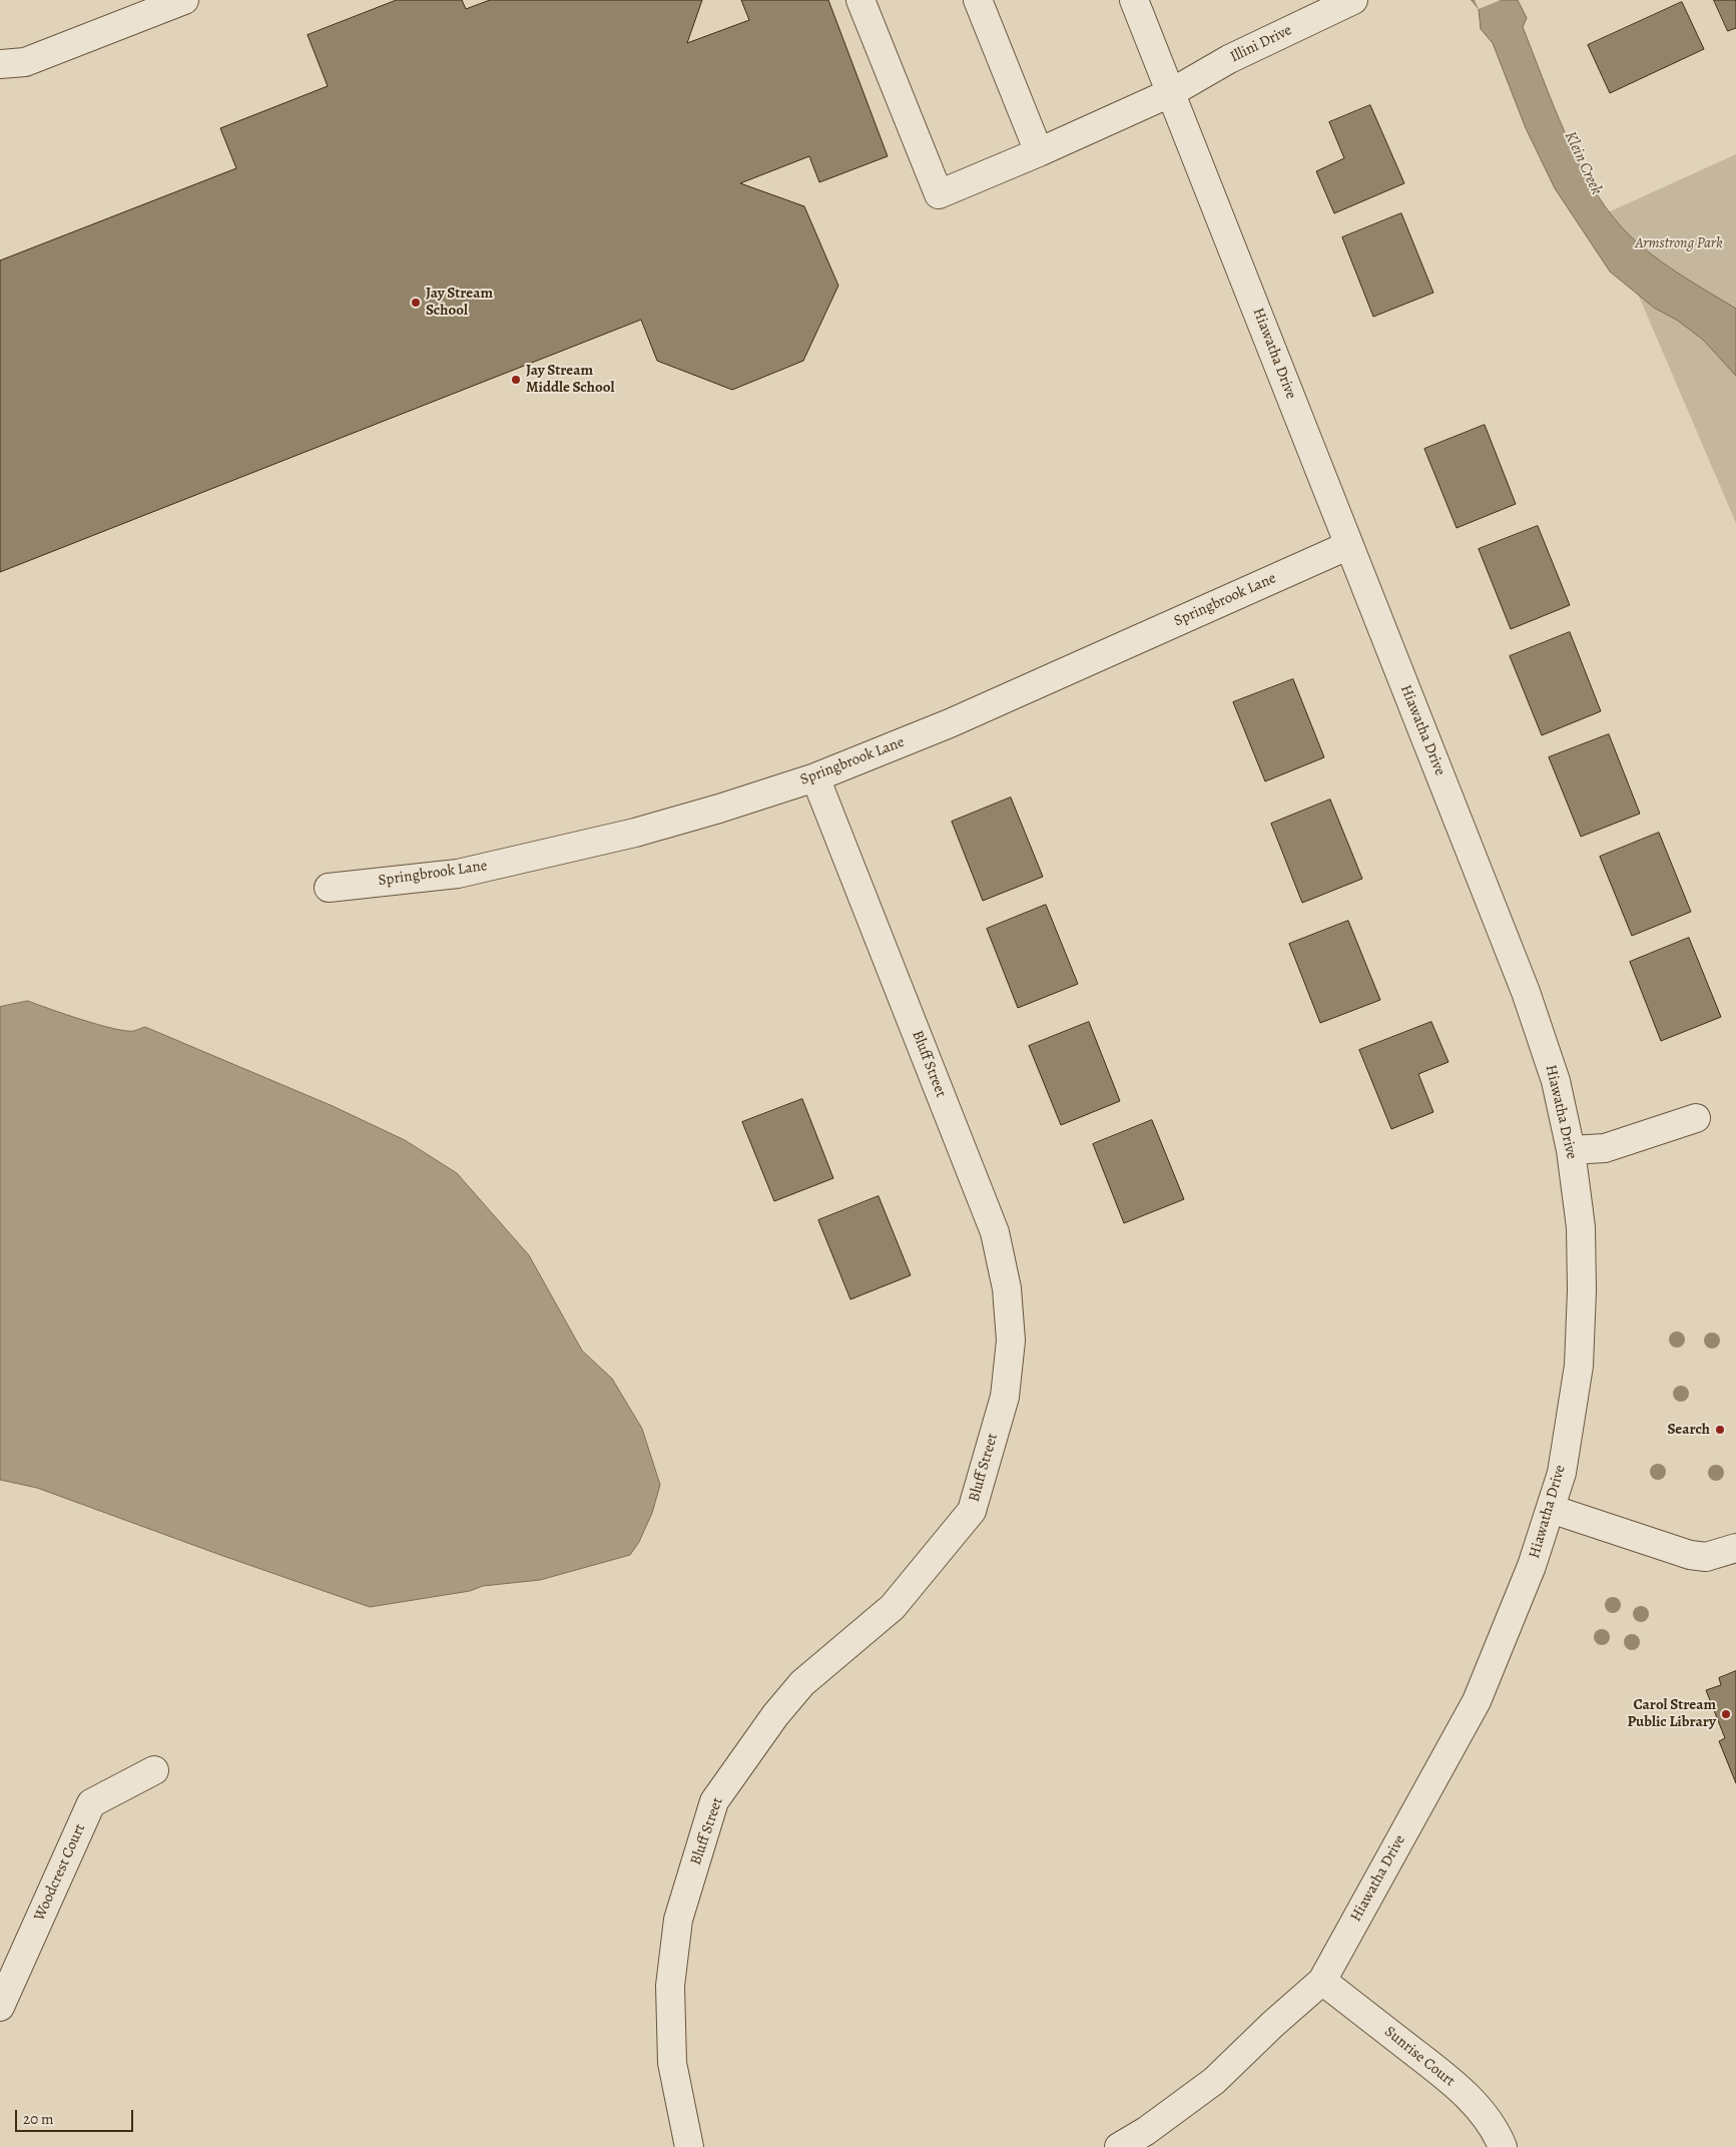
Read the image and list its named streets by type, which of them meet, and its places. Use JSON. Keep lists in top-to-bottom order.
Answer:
{
  "streets": {
    "street": [
      "Illini Drive",
      "Hiawatha Drive",
      "Springbrook Lane",
      "Bluff Street",
      "Woodcrest Court",
      "Sunrise Court"
    ]
  },
  "crossings": [
    ["Illini Drive", "Hiawatha Drive"],
    ["Hiawatha Drive", "Springbrook Lane"],
    ["Hiawatha Drive", "Sunrise Court"],
    ["Springbrook Lane", "Bluff Street"]
  ],
  "water": ["Klein Creek"],
  "parks": ["Armstrong Park"],
  "places": [
    "Jay Stream School",
    "Jay Stream Middle School",
    "Search",
    "Carol Stream Public Library"
  ],
  "scale_bar": "20 m"
}
